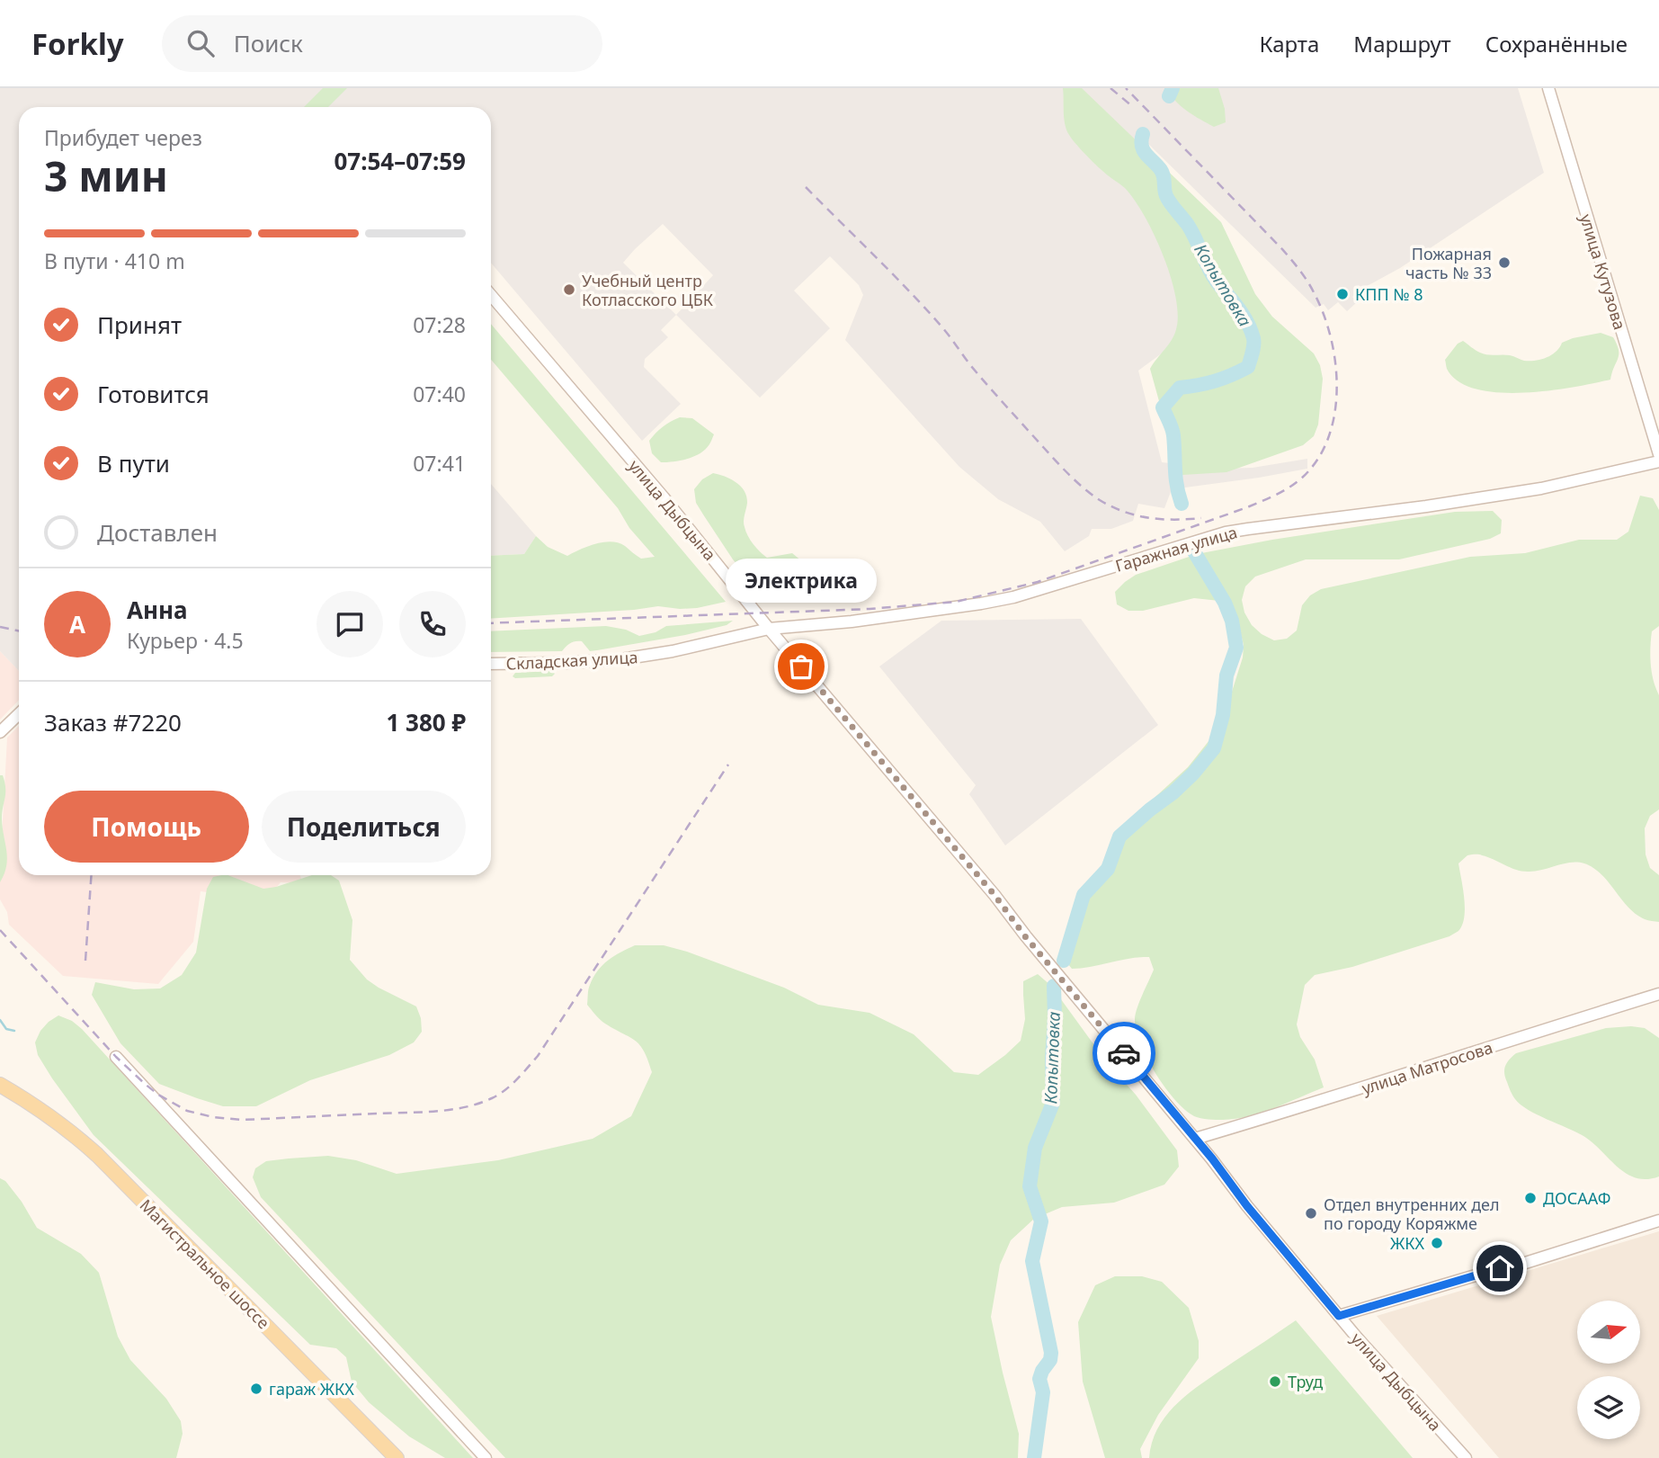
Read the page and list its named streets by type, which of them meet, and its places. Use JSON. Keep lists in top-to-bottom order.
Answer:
{
  "streets": {
    "main road": ["Магистральное шоссе"],
    "street": [
      "улица Кутузова",
      "улица Дыбцына",
      "Гаражная улица",
      "Складская улица",
      "улица Матросова"
    ]
  },
  "crossings": [
    ["улица Дыбцына", "Гаражная улица"],
    ["улица Дыбцына", "Складская улица"],
    ["улица Дыбцына", "улица Матросова"],
    ["Гаражная улица", "Складская улица"]
  ],
  "water": ["Копытовка"],
  "places": [
    "Пожарная часть № 33",
    "Учебный центр Котласского ЦБК",
    "КПП № 8",
    "Электрика",
    "ДОСААФ",
    "Отдел внутренних дел по городу Коряжме",
    "ЖКХ",
    "Труд",
    "гараж ЖКХ"
  ],
  "north": "right",
  "page": {
    "header": "Forkly",
    "search": "Поиск",
    "nav": ["Карта", "Маршрут", "Сохранённые"],
    "heading": ["3 мин", "Прибудет через", "07:54–07:59"],
    "panel": [
      "Анна",
      "Курьер · 4.5",
      "Заказ #7220",
      "1 380 ₽"
    ],
    "bar": "В пути · 410 m",
    "list": [
      ["Принят", "07:28"],
      ["Готовится", "07:40"],
      ["В пути", "07:41"],
      "Доставлен"
    ],
    "bubble": "Электрика",
    "round": "А",
    "buttons": ["Помощь", "Поделиться"]
  }
}
